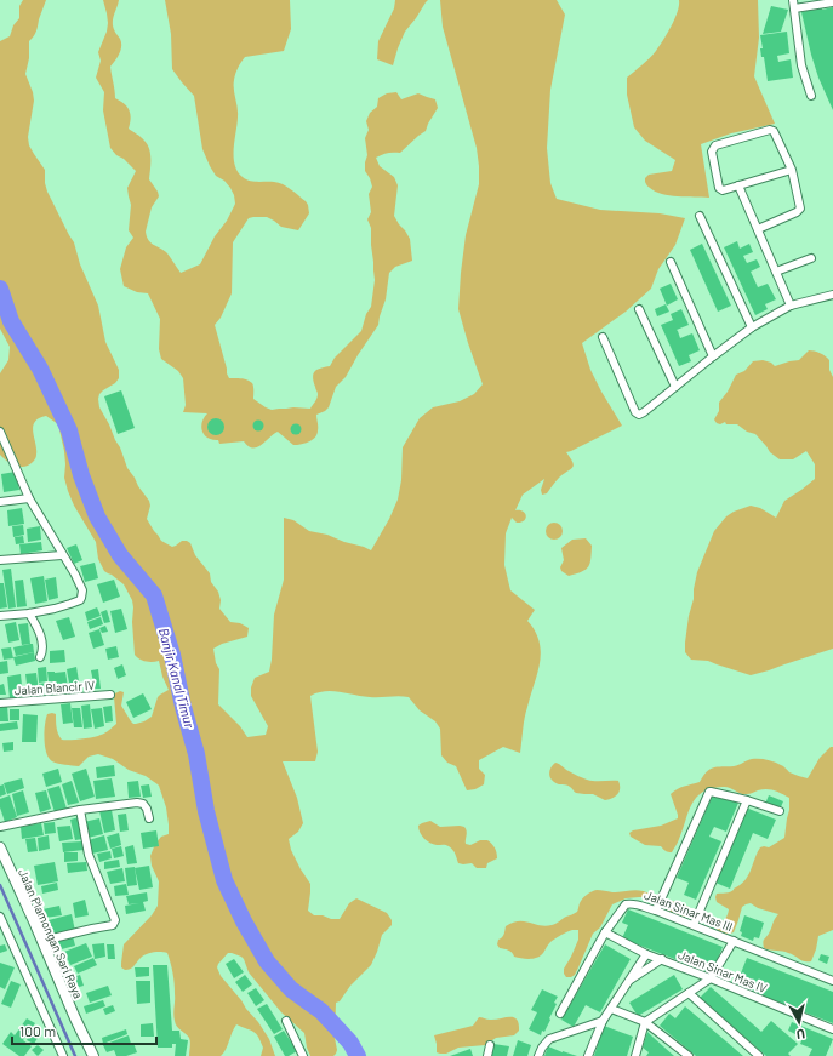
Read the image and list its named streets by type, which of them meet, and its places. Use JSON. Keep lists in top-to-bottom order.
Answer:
{
  "streets": {
    "street": [
      "Jalan Blancir IV",
      "Jalan Sinar Mas III",
      "Jalan Plamongan Sari Raya",
      "Jalan Sinar Mas IV"
    ]
  },
  "crossings": [
    ["Jalan Sinar Mas III", "Jalan Sinar Mas IV"]
  ],
  "water": ["Banjir Kanal Timur"],
  "scale_bar": "100 m",
  "north": "bottom"
}
